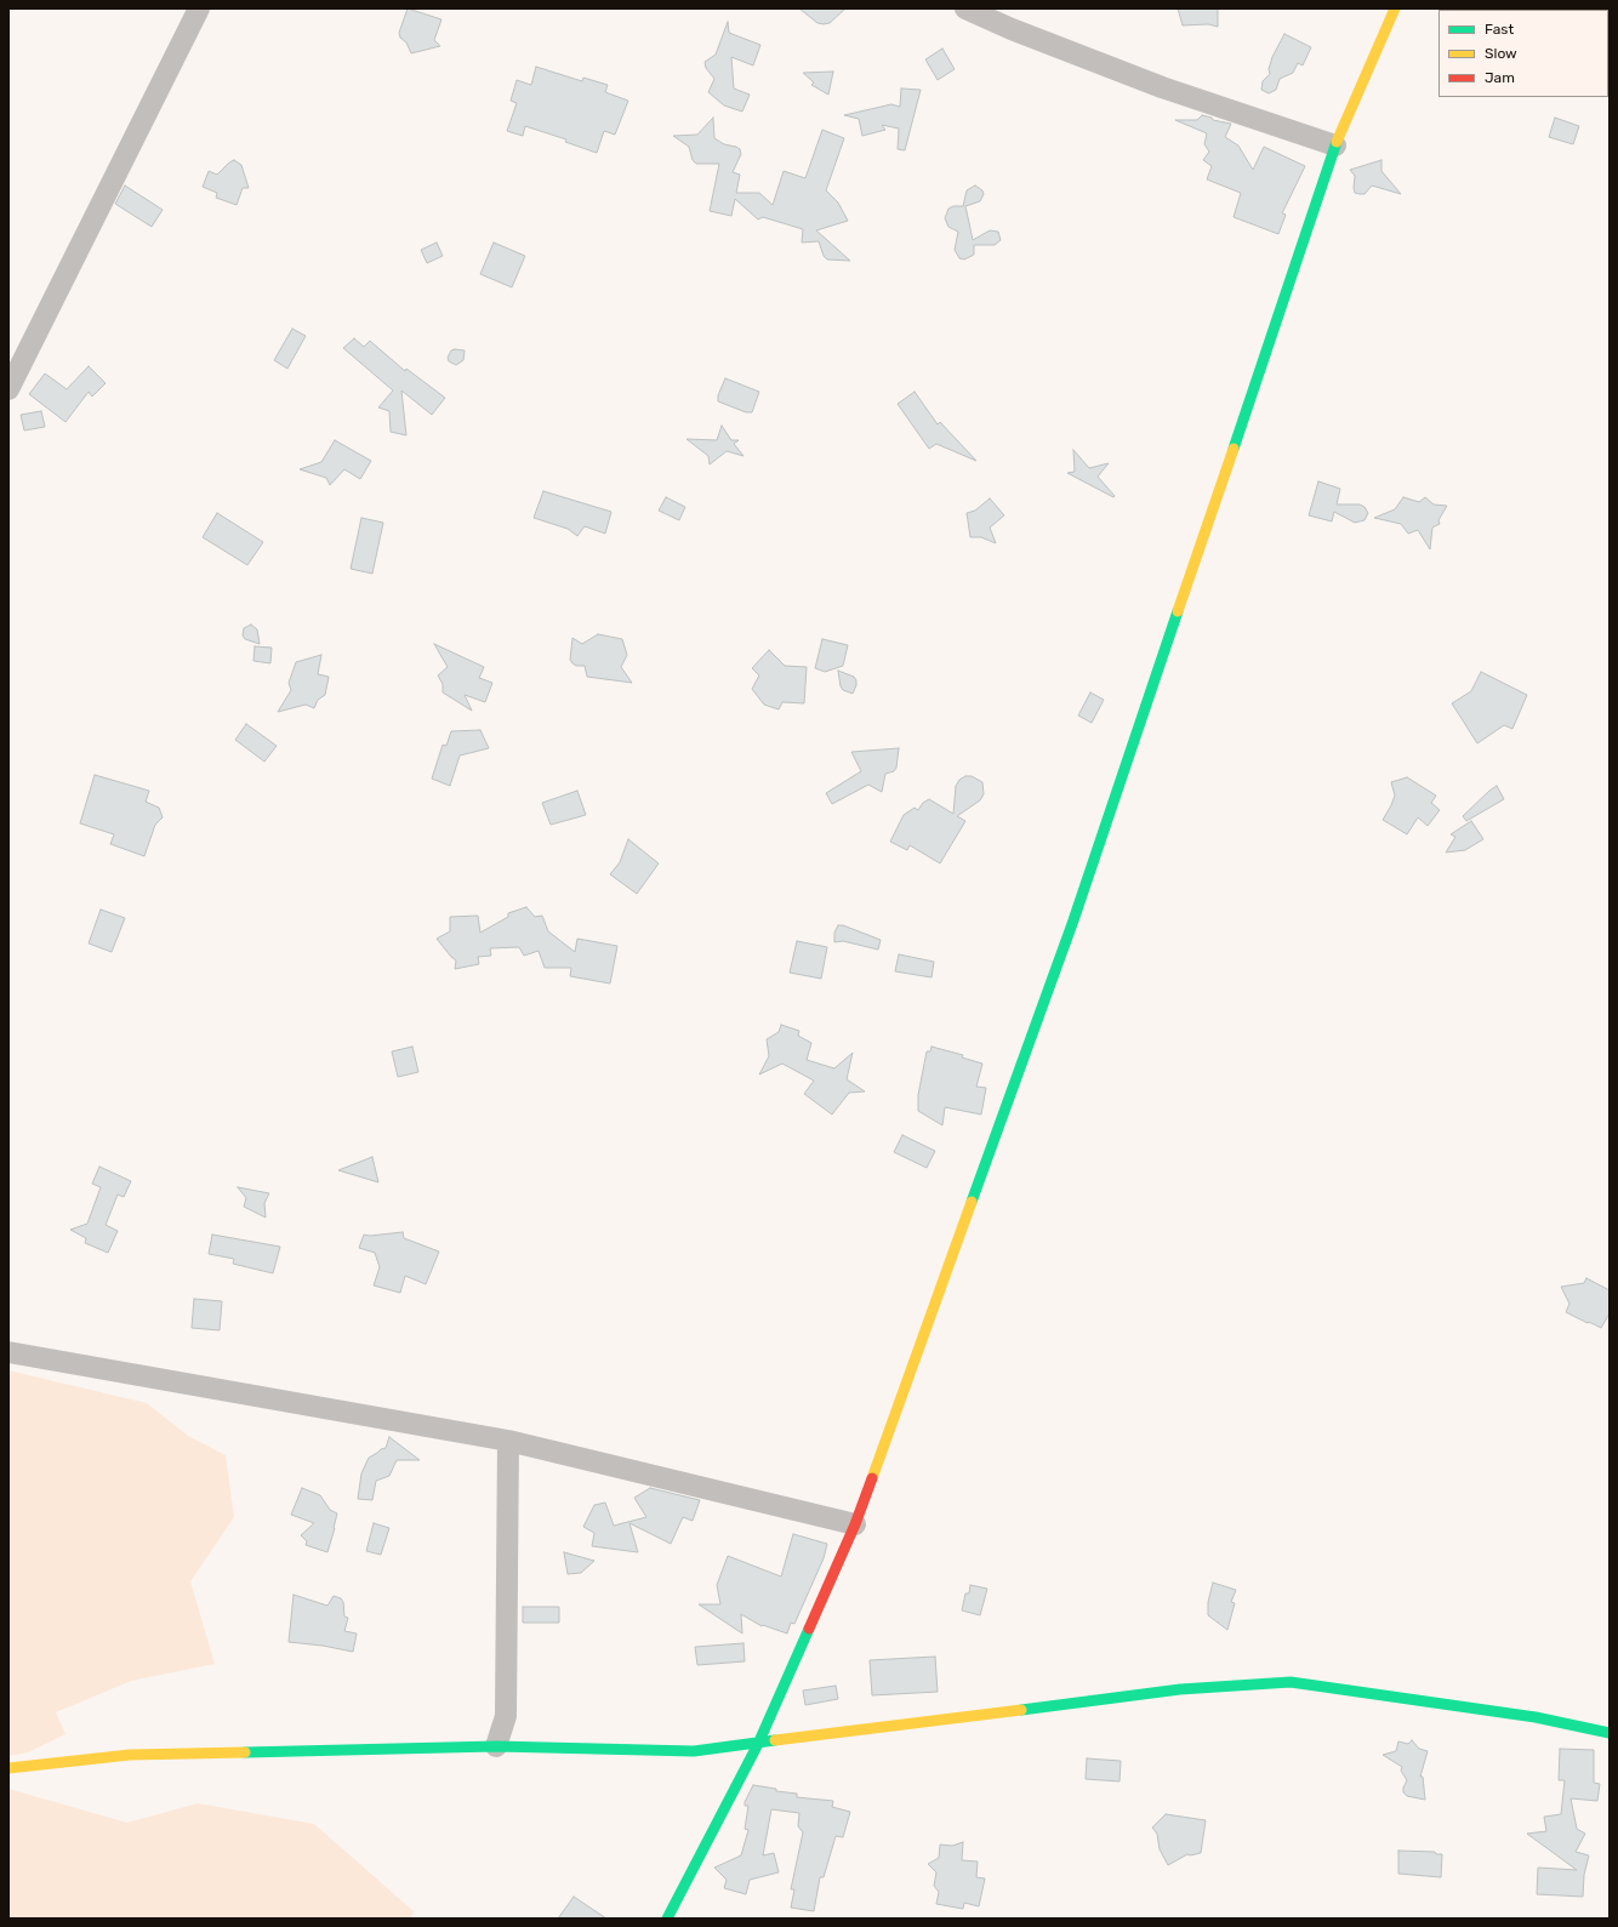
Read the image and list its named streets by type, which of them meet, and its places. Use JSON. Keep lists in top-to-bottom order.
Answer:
{
  "legend": ["Fast", "Slow", "Jam"]
}
